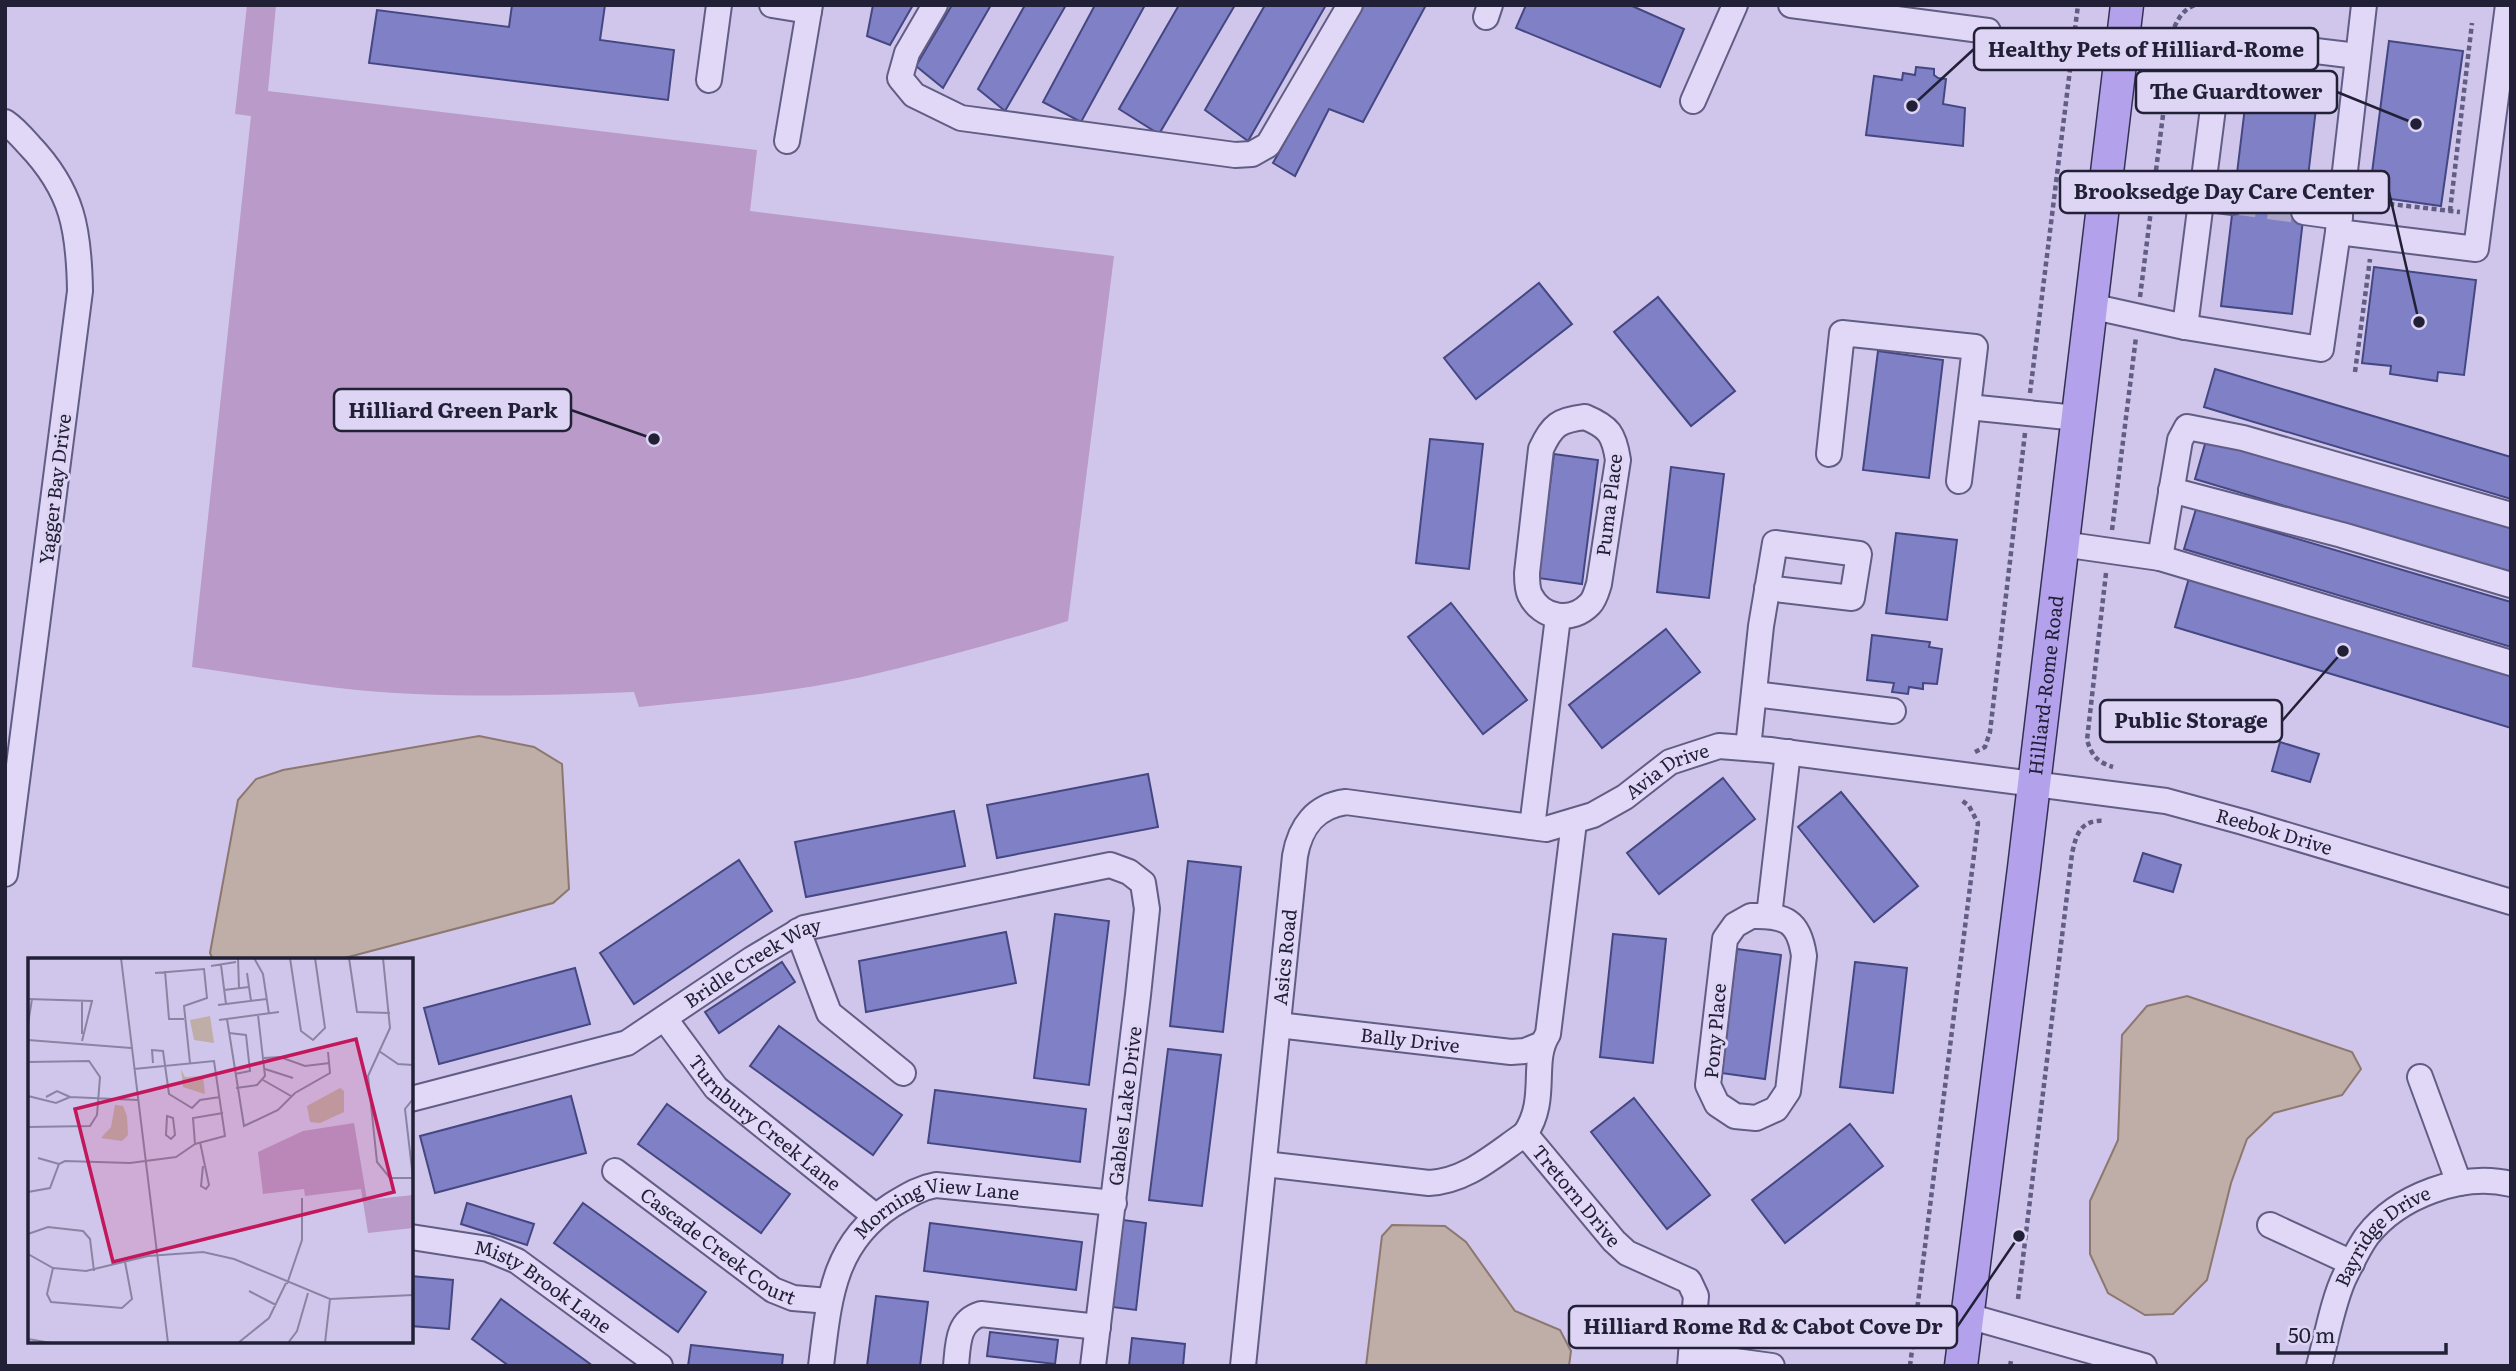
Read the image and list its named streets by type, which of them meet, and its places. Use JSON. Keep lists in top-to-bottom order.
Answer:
{
  "streets": {
    "main road": ["Hilliard-Rome Road"],
    "street": [
      "Yagger Bay Drive",
      "Puma Place",
      "Avia Drive",
      "Reebok Drive",
      "Asics Road",
      "Bridle Creek Way",
      "Pony Place",
      "Bally Drive",
      "Gables Lake Drive",
      "Turnbury Creek Lane",
      "Tretorn Drive",
      "Morning View Lane",
      "Cascade Creek Court",
      "Bayridge Drive",
      "Misty Brook Lane"
    ]
  },
  "crossings": [
    ["Hilliard-Rome Road", "Avia Drive"],
    ["Hilliard-Rome Road", "Reebok Drive"],
    ["Avia Drive", "Reebok Drive"],
    ["Avia Drive", "Asics Road"],
    ["Asics Road", "Bally Drive"],
    ["Asics Road", "Tretorn Drive"],
    ["Bridle Creek Way", "Gables Lake Drive"],
    ["Bridle Creek Way", "Turnbury Creek Lane"],
    ["Gables Lake Drive", "Morning View Lane"],
    ["Turnbury Creek Lane", "Morning View Lane"],
    ["Morning View Lane", "Cascade Creek Court"]
  ],
  "places": [
    "Healthy Pets of Hilliard-Rome",
    "The Guardtower",
    "Brooksedge Day Care Center",
    "Hilliard Green Park",
    "Public Storage",
    "Hilliard Rome Rd & Cabot Cove Dr"
  ],
  "scale_bar": "50 m"
}
